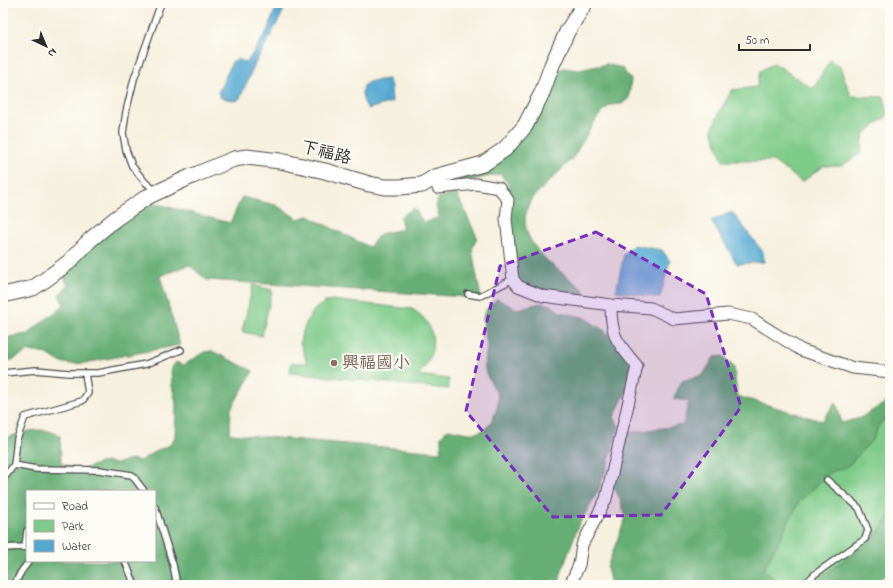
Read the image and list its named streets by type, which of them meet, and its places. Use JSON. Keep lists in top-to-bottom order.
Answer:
{
  "streets": {
    "main road": ["下福路"]
  },
  "places": ["興福國小"],
  "legend": ["Road", "Park", "Water"],
  "scale_bar": "50 m",
  "north": "bottom right"
}
